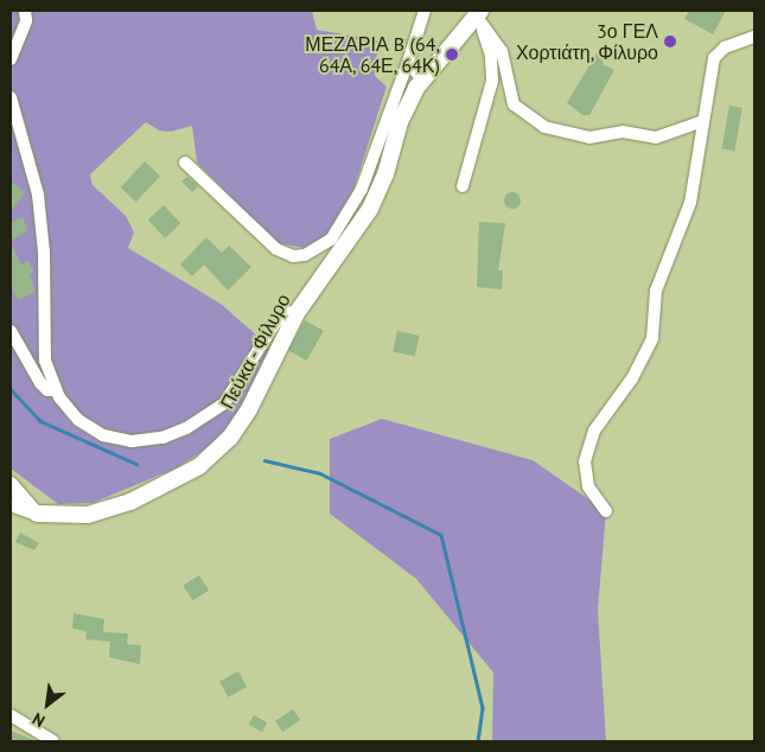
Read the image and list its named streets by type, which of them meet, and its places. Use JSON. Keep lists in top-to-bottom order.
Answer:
{
  "streets": {
    "main road": ["Πεύκα - Φίλυρο"]
  },
  "places": ["3ο ΓΕΛ Χορτιάτη, Φίλυρο", "ΜΕΖΑΡΙΑ B (64, 64Α, 64Ε, 64Κ)"],
  "north": "bottom left"
}
